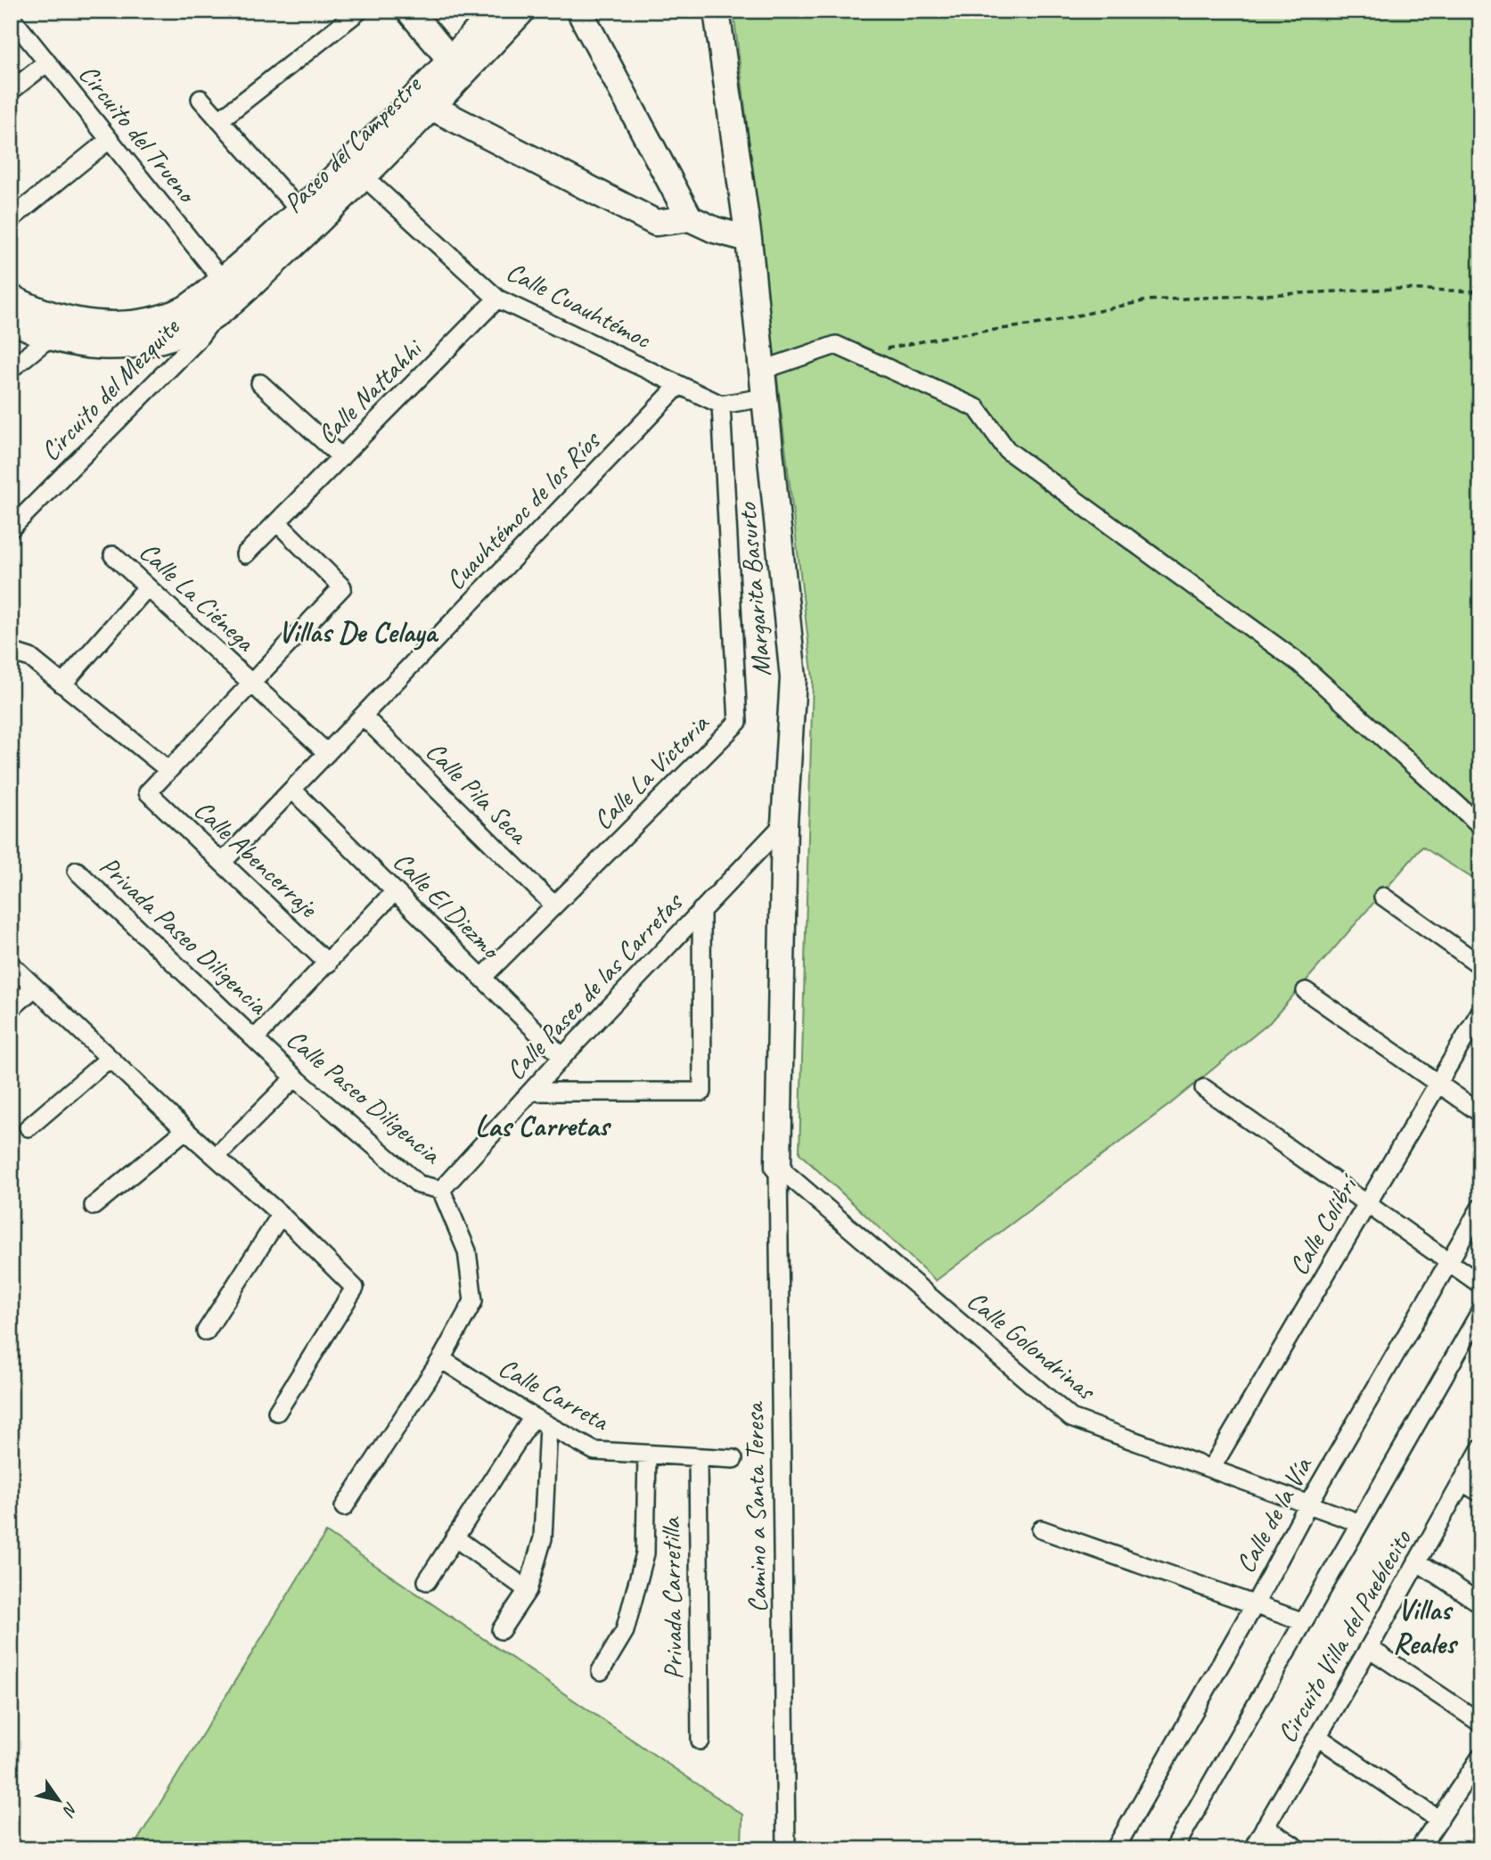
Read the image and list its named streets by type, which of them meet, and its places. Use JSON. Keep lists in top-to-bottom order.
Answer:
{
  "streets": {
    "street": [
      "Circuito del Trueno",
      "Paseo del Campestre",
      "Calle Cuauhtémoc",
      "Circuito del Mezquite",
      "Calle Nattahhi",
      "Cuauhtémoc de los Ríos",
      "Margarita Basurto",
      "Calle La Ciénega",
      "Calle La Victoria",
      "Calle Pila Seca",
      "Calle Abencerraje",
      "Calle El Diezmo",
      "Privada Paseo Diligencia",
      "Calle Paseo de las Carretas",
      "Calle Paseo Diligencia",
      "Calle Colibrí",
      "Calle Golondrinas",
      "Calle Carreta",
      "Camino a Santa Teresa",
      "Calle de la Vía",
      "Privada Carretilla",
      "Circuito Villa del Pueblecito"
    ]
  },
  "crossings": [
    ["Circuito del Trueno", "Paseo del Campestre"],
    ["Paseo del Campestre", "Calle Cuauhtémoc"],
    ["Paseo del Campestre", "Circuito del Mezquite"],
    ["Calle Cuauhtémoc", "Calle Nattahhi"],
    ["Calle Cuauhtémoc", "Cuauhtémoc de los Ríos"],
    ["Calle Cuauhtémoc", "Calle La Victoria"],
    ["Cuauhtémoc de los Ríos", "Calle La Ciénega"],
    ["Cuauhtémoc de los Ríos", "Calle Pila Seca"],
    ["Cuauhtémoc de los Ríos", "Calle Abencerraje"],
    ["Cuauhtémoc de los Ríos", "Calle El Diezmo"],
    ["Margarita Basurto", "Calle Paseo de las Carretas"],
    ["Margarita Basurto", "Calle Golondrinas"],
    ["Margarita Basurto", "Camino a Santa Teresa"],
    ["Calle La Victoria", "Calle Pila Seca"],
    ["Calle La Victoria", "Calle El Diezmo"],
    ["Calle El Diezmo", "Calle Paseo de las Carretas"],
    ["Privada Paseo Diligencia", "Calle Paseo Diligencia"],
    ["Calle Paseo de las Carretas", "Calle Paseo Diligencia"],
    ["Calle Colibrí", "Calle Golondrinas"],
    ["Calle Golondrinas", "Camino a Santa Teresa"],
    ["Calle Golondrinas", "Calle de la Vía"],
    ["Calle Carreta", "Privada Carretilla"]
  ],
  "districts": ["Villas De Celaya", "Las Carretas", "Villas Reales"],
  "north": "bottom right"
}
